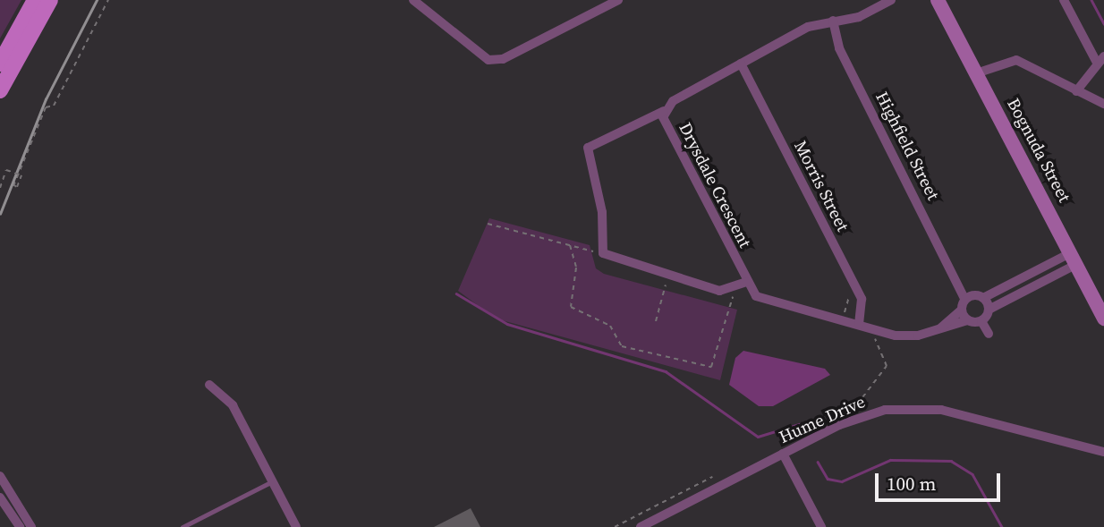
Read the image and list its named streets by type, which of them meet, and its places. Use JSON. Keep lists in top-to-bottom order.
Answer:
{
  "streets": {
    "street": [
      "Highfield Street",
      "Bognuda Street",
      "Drysdale Crescent",
      "Morris Street",
      "Hume Drive"
    ]
  },
  "crossings": [
    ["Highfield Street", "Drysdale Crescent"],
    ["Drysdale Crescent", "Morris Street"]
  ],
  "scale_bar": "100 m"
}
